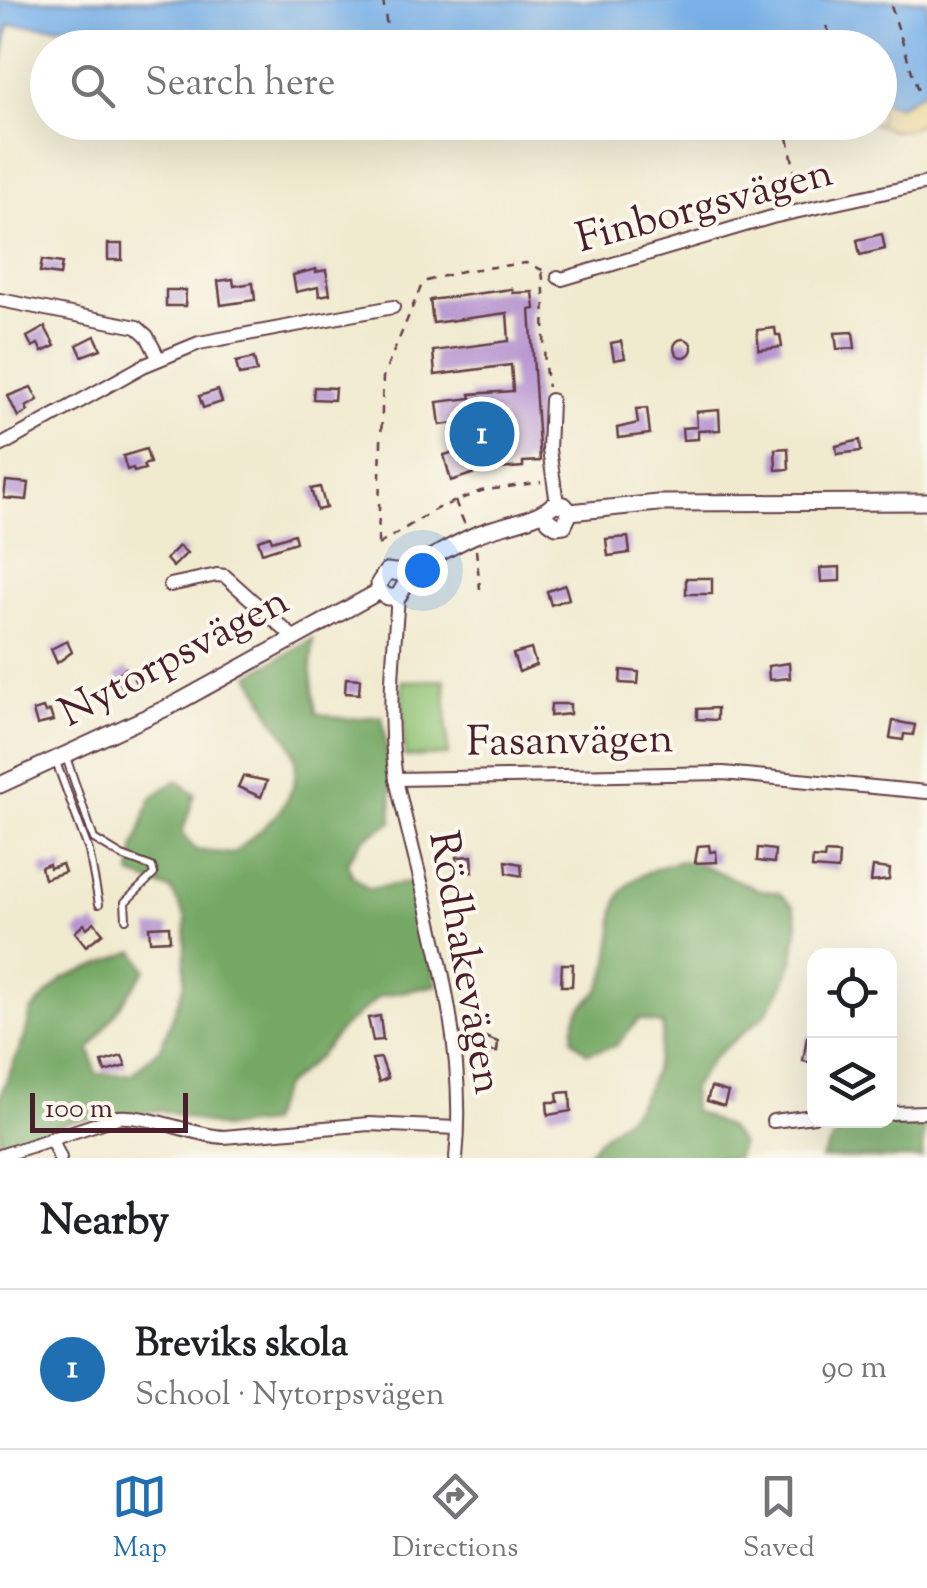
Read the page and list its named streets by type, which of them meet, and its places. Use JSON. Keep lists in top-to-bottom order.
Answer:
{
  "streets": {
    "street": [
      "Finborgsvägen",
      "Nytorpsvägen",
      "Fasanvägen",
      "Rödhakevägen"
    ]
  },
  "crossings": [
    ["Fasanvägen", "Rödhakevägen"]
  ],
  "scale_bar": "100 m",
  "page": {
    "search": "Search here",
    "pins": "1",
    "scale": "100 m",
    "heading": "Nearby",
    "list": [
      {
        "mark": "1",
        "name": "Breviks skola",
        "note": "School · Nytorpsvägen",
        "value": "90 m"
      }
    ],
    "nav": ["Map", "Directions", "Saved"]
  }
}
